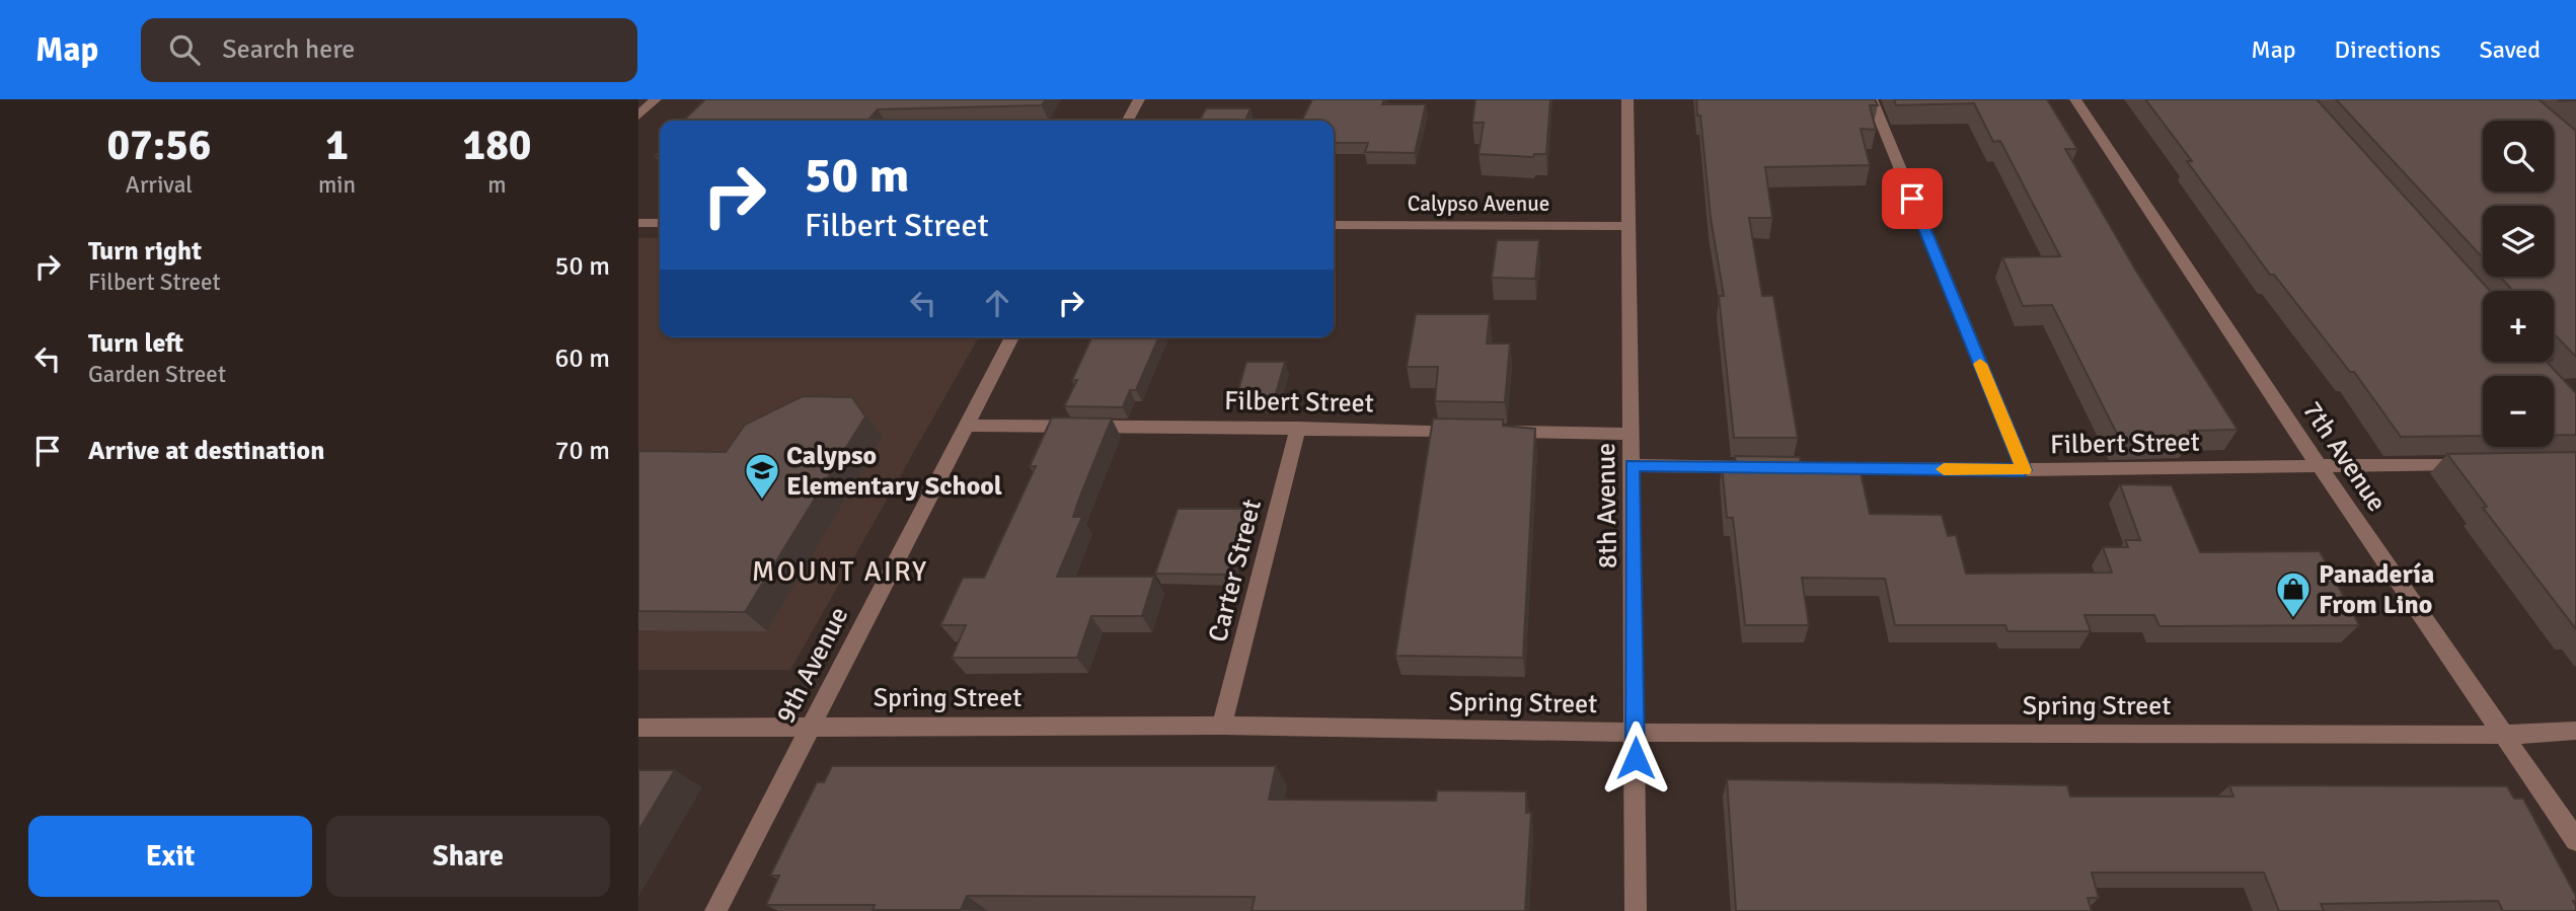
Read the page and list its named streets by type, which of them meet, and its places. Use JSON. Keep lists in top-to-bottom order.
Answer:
{
  "streets": {
    "street": [
      "Calypso Avenue",
      "Filbert Street",
      "7th Avenue",
      "8th Avenue",
      "Carter Street",
      "9th Avenue",
      "Spring Street"
    ]
  },
  "crossings": [
    ["Calypso Avenue", "8th Avenue"],
    ["Filbert Street", "7th Avenue"],
    ["Filbert Street", "8th Avenue"],
    ["Filbert Street", "Carter Street"],
    ["Filbert Street", "9th Avenue"],
    ["7th Avenue", "Spring Street"],
    ["8th Avenue", "Spring Street"],
    ["Carter Street", "Spring Street"],
    ["9th Avenue", "Spring Street"]
  ],
  "districts": ["MOUNT AIRY"],
  "places": {
    "school or university": ["Calypso Elementary School"],
    "shop": ["Panadería From Lino"]
  },
  "page": {
    "header": "Map",
    "search": "Search here",
    "nav": ["Map", "Directions", "Saved"],
    "eta": [
      "07:56",
      "Arrival",
      "1",
      "min",
      "180",
      "m"
    ],
    "map_buttons": ["+", "−"],
    "turn": ["50 m", "Filbert Street"],
    "list": [
      {
        "name": "Turn right",
        "note": "Filbert Street",
        "value": "50 m"
      },
      {
        "name": "Turn left",
        "note": "Garden Street",
        "value": "60 m"
      },
      {
        "name": "Arrive at destination",
        "value": "70 m"
      }
    ],
    "buttons": ["Exit", "Share"]
  }
}
